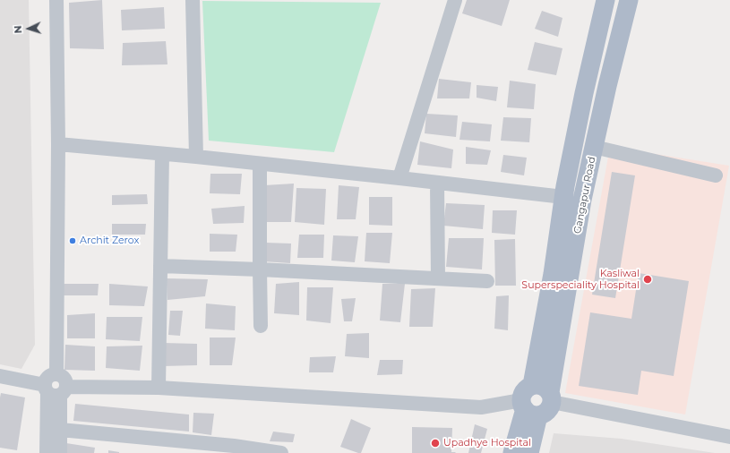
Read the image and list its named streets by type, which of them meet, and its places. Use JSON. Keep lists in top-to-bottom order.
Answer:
{
  "streets": {
    "main road": ["Gangapur Road"]
  },
  "places": ["Archit Zerox", "Kasliwal Superspeciality Hospital", "Upadhye Hospital"],
  "north": "left"
}
